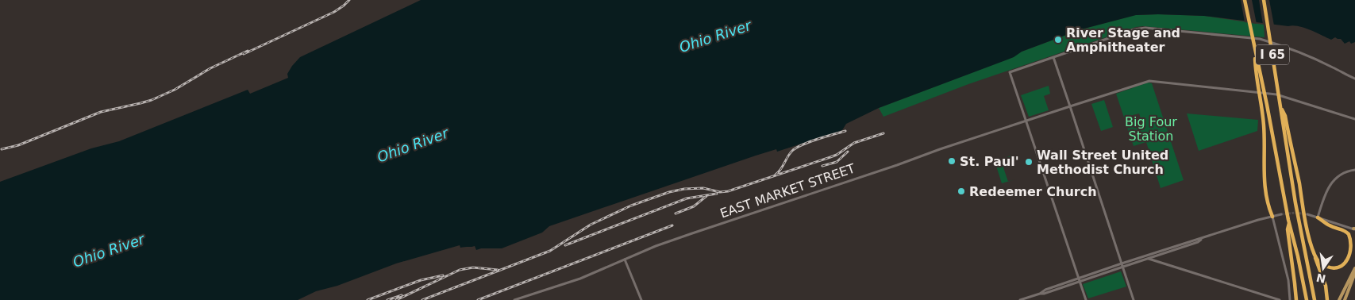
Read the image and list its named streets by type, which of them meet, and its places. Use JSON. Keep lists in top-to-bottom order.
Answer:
{
  "streets": {
    "highway": ["I 65"],
    "street": ["EAST MARKET STREET"]
  },
  "water": ["Ohio River"],
  "parks": ["Big Four Station"],
  "places": [
    "River Stage and Amphitheater",
    "St. Paul'",
    "Wall Street United Methodist Church",
    "Redeemer Church"
  ],
  "north": "bottom"
}
